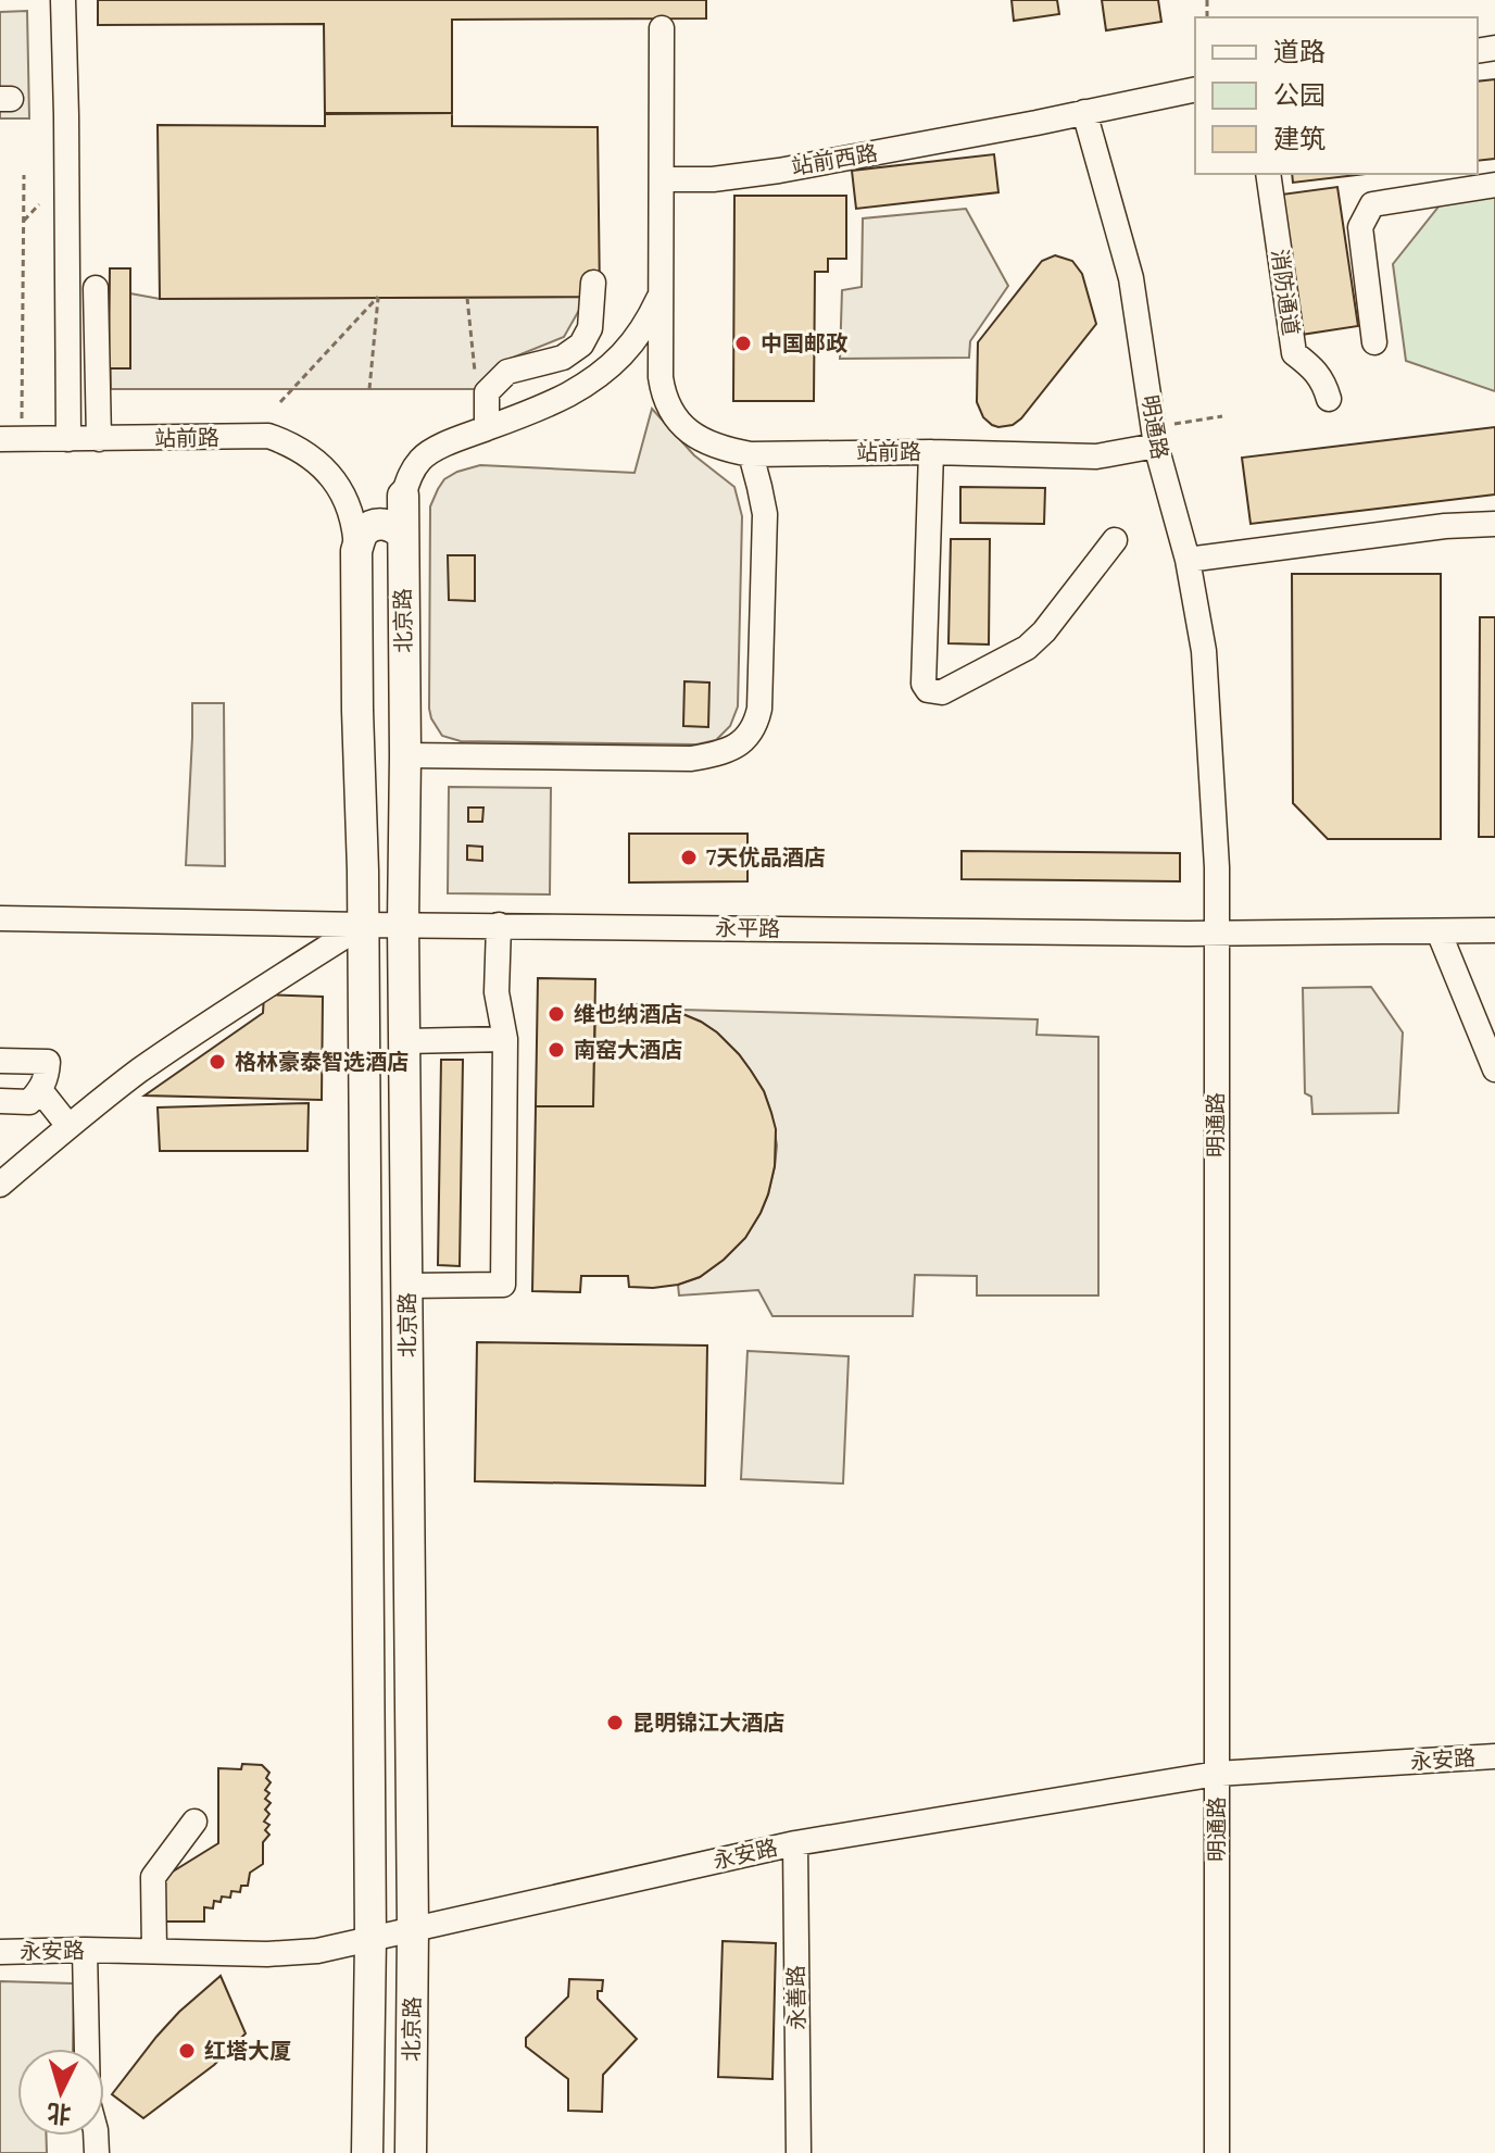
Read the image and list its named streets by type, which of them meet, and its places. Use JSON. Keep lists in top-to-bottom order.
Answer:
{
  "streets": {
    "main road": ["北京路"],
    "street": [
      "站前西路",
      "消防通道",
      "明通路",
      "站前路",
      "永平路",
      "永安路",
      "永善路"
    ]
  },
  "crossings": [
    ["站前西路", "明通路"],
    ["明通路", "站前路"],
    ["明通路", "永平路"],
    ["明通路", "永安路"],
    ["站前路", "北京路"],
    ["北京路", "永平路"],
    ["北京路", "永安路"],
    ["永安路", "永善路"]
  ],
  "places": [
    "中国邮政",
    "7天优品酒店",
    "维也纳酒店",
    "南窑大酒店",
    "格林豪泰智选酒店",
    "昆明锦江大酒店",
    "红塔大厦"
  ],
  "legend": ["道路", "公园", "建筑"],
  "north": "bottom"
}
